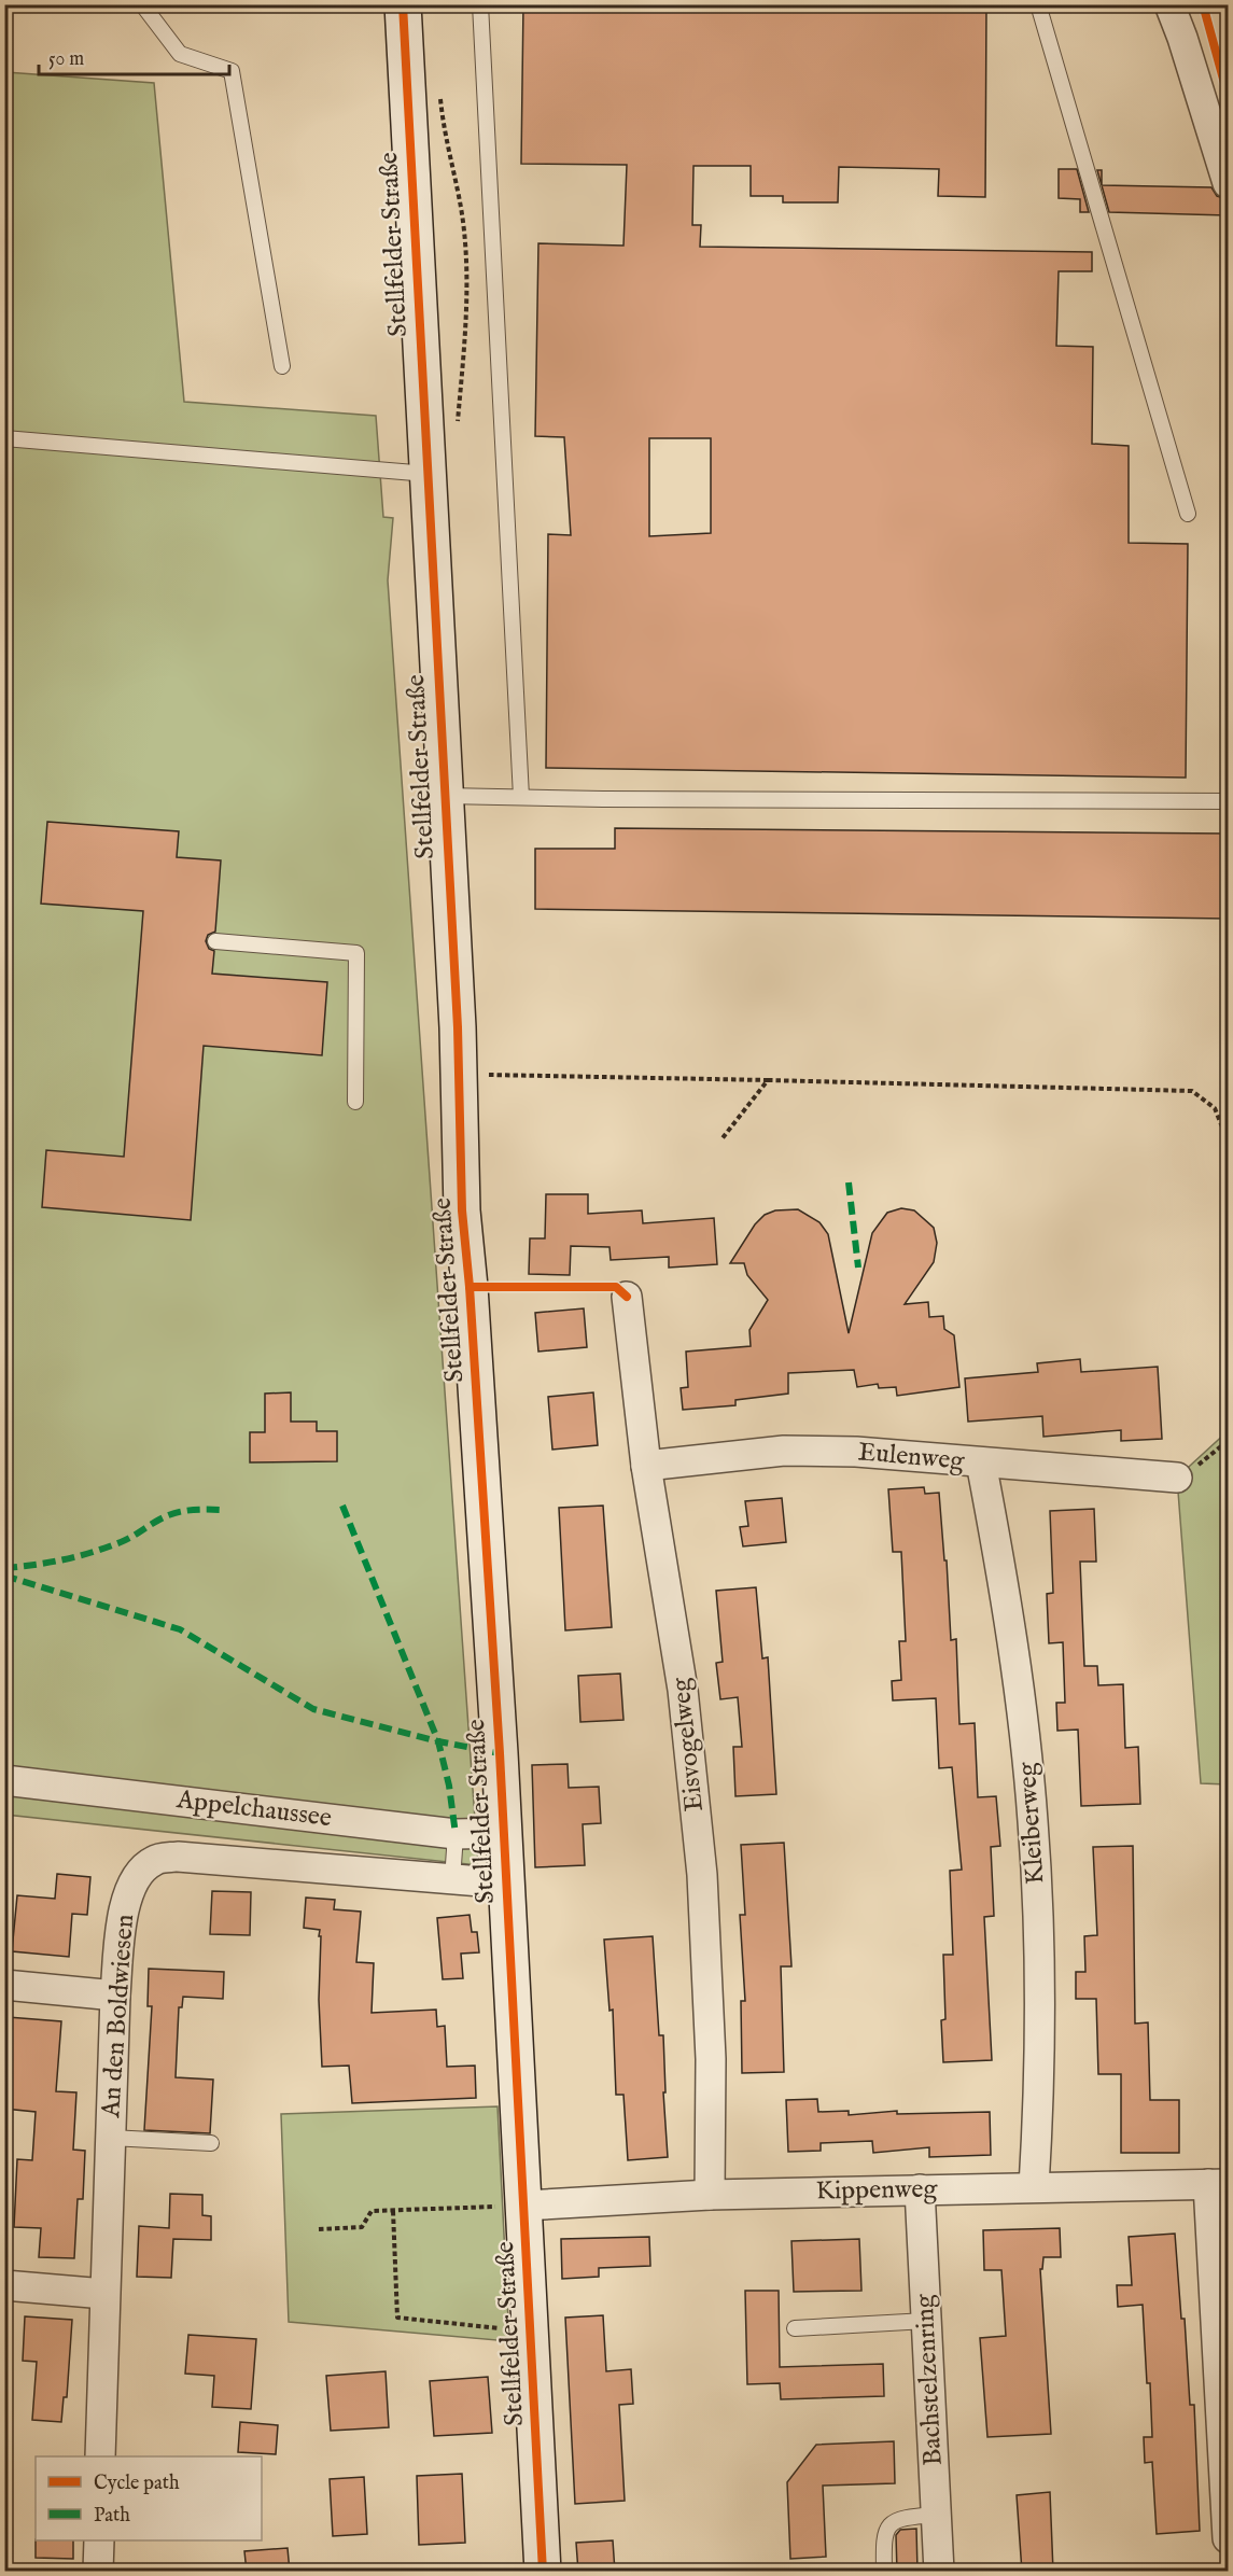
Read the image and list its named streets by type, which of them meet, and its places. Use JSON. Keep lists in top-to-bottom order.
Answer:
{
  "streets": {
    "street": [
      "Stellfelder Straße",
      "Eulenweg",
      "Eisvogelweg",
      "Appelchaussee",
      "Kleiberweg",
      "An den Boldwiesen",
      "Kippenweg",
      "Bachstelzenring"
    ]
  },
  "crossings": [
    ["Stellfelder Straße", "Appelchaussee"],
    ["Stellfelder Straße", "An den Boldwiesen"],
    ["Stellfelder Straße", "Kippenweg"],
    ["Eulenweg", "Eisvogelweg"],
    ["Eulenweg", "Kleiberweg"],
    ["Eisvogelweg", "Kippenweg"],
    ["Kleiberweg", "Kippenweg"],
    ["Kippenweg", "Bachstelzenring"]
  ],
  "legend": ["Cycle path", "Path"],
  "scale_bar": "50 m"
}
